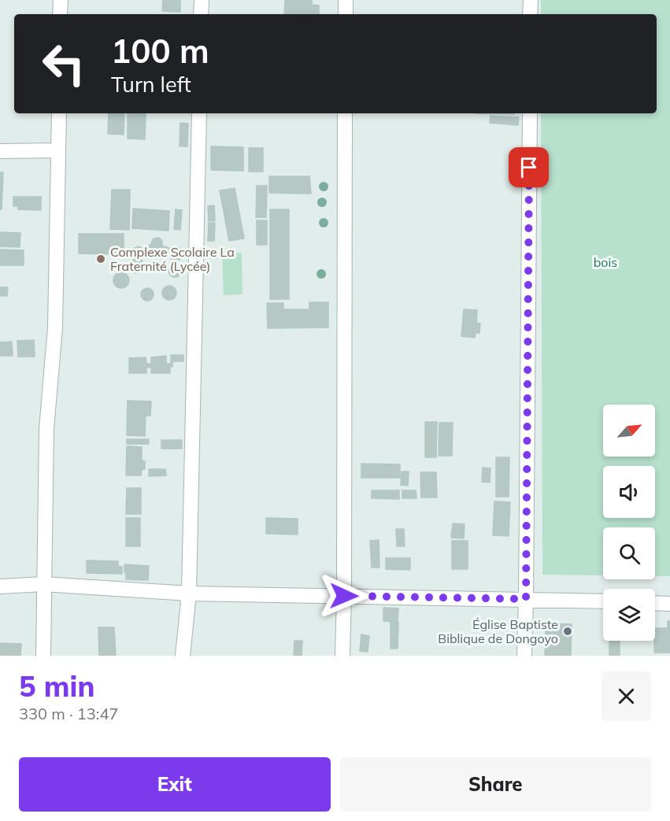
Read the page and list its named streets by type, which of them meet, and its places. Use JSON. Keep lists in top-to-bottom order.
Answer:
{
  "parks": ["bois"],
  "places": ["Complexe Scolaire La Fraternité (Lycée)", "Église Baptiste Biblique de Dongoyo"],
  "north": "top right",
  "page": {
    "turn": ["100 m", "Turn left"],
    "heading": ["5 min", "330 m · 13:47"],
    "buttons": ["Exit", "Share"]
  }
}
